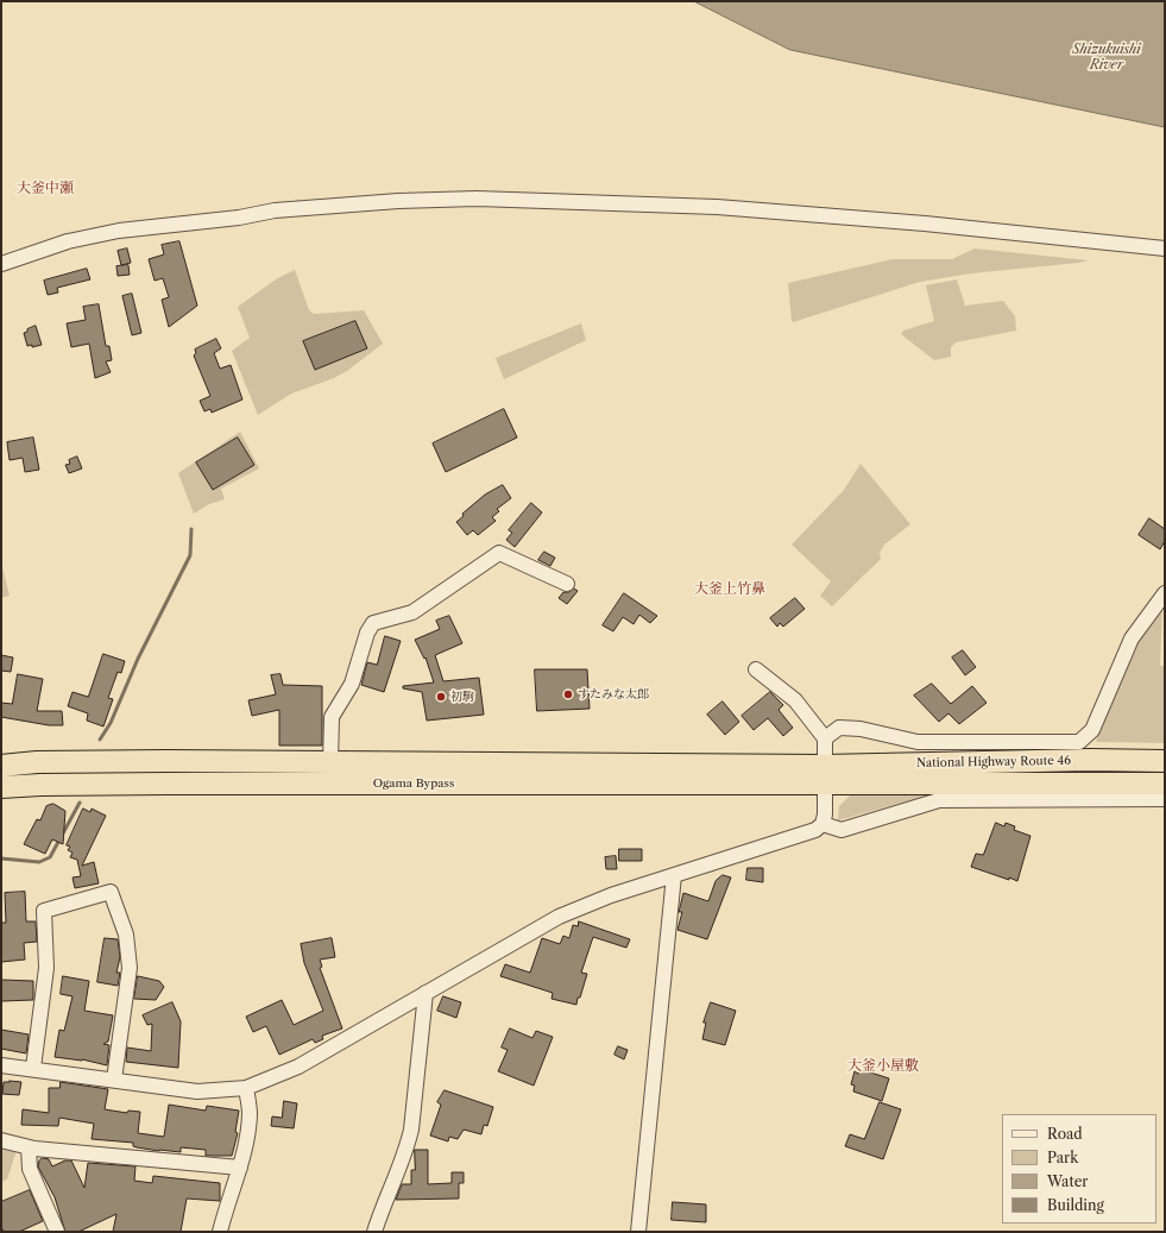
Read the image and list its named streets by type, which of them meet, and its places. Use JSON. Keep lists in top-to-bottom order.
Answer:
{
  "streets": {
    "highway": ["National Highway Route 46", "Ogama Bypass"]
  },
  "crossings": [
    ["National Highway Route 46", "Ogama Bypass"]
  ],
  "districts": ["大釜中瀬", "大釜上竹鼻", "大釜小屋敷"],
  "water": ["Shizukuishi River"],
  "places": ["すたみな太郎", "初駒"],
  "legend": [
    "Road",
    "Park",
    "Water",
    "Building"
  ]
}
